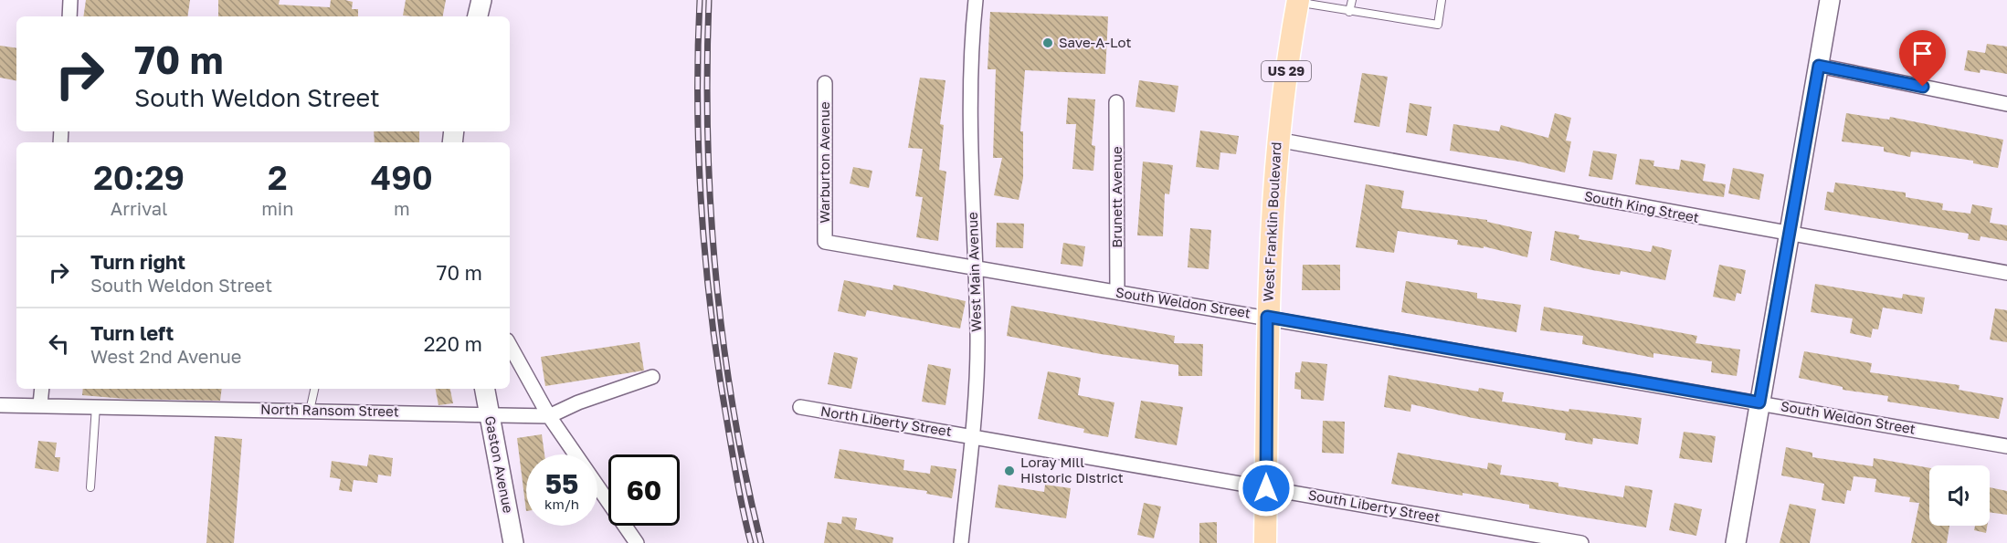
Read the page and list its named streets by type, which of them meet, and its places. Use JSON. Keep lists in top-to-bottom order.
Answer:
{
  "streets": {
    "main road": ["US 29", "West Franklin Boulevard"],
    "street": [
      "Warburton Avenue",
      "Brunett Avenue",
      "South King Street",
      "West Main Avenue",
      "South Weldon Street",
      "North Ransom Street",
      "North Liberty Street",
      "Gaston Avenue",
      "South Liberty Street"
    ]
  },
  "crossings": [
    ["Warburton Avenue", "South Weldon Street"],
    ["Brunett Avenue", "South Weldon Street"],
    ["South King Street", "West Franklin Boulevard"],
    ["West Franklin Boulevard", "South Weldon Street"],
    ["West Franklin Boulevard", "South Liberty Street"],
    ["West Main Avenue", "South Weldon Street"],
    ["West Main Avenue", "North Liberty Street"],
    ["West Main Avenue", "South Liberty Street"],
    ["North Ransom Street", "Gaston Avenue"],
    ["North Liberty Street", "South Liberty Street"]
  ],
  "places": ["Save-A-Lot", "Loray Mill Historic District"],
  "page": {
    "turn": ["70 m", "South Weldon Street"],
    "eta": [
      "20:29",
      "Arrival",
      "2",
      "min",
      "490",
      "m"
    ],
    "list": [
      {
        "name": "Turn right",
        "note": "South Weldon Street",
        "value": "70 m"
      },
      {
        "name": "Turn left",
        "note": "West 2nd Avenue",
        "value": "220 m"
      }
    ],
    "speed": "55 km/h",
    "limit": "60"
  }
}
